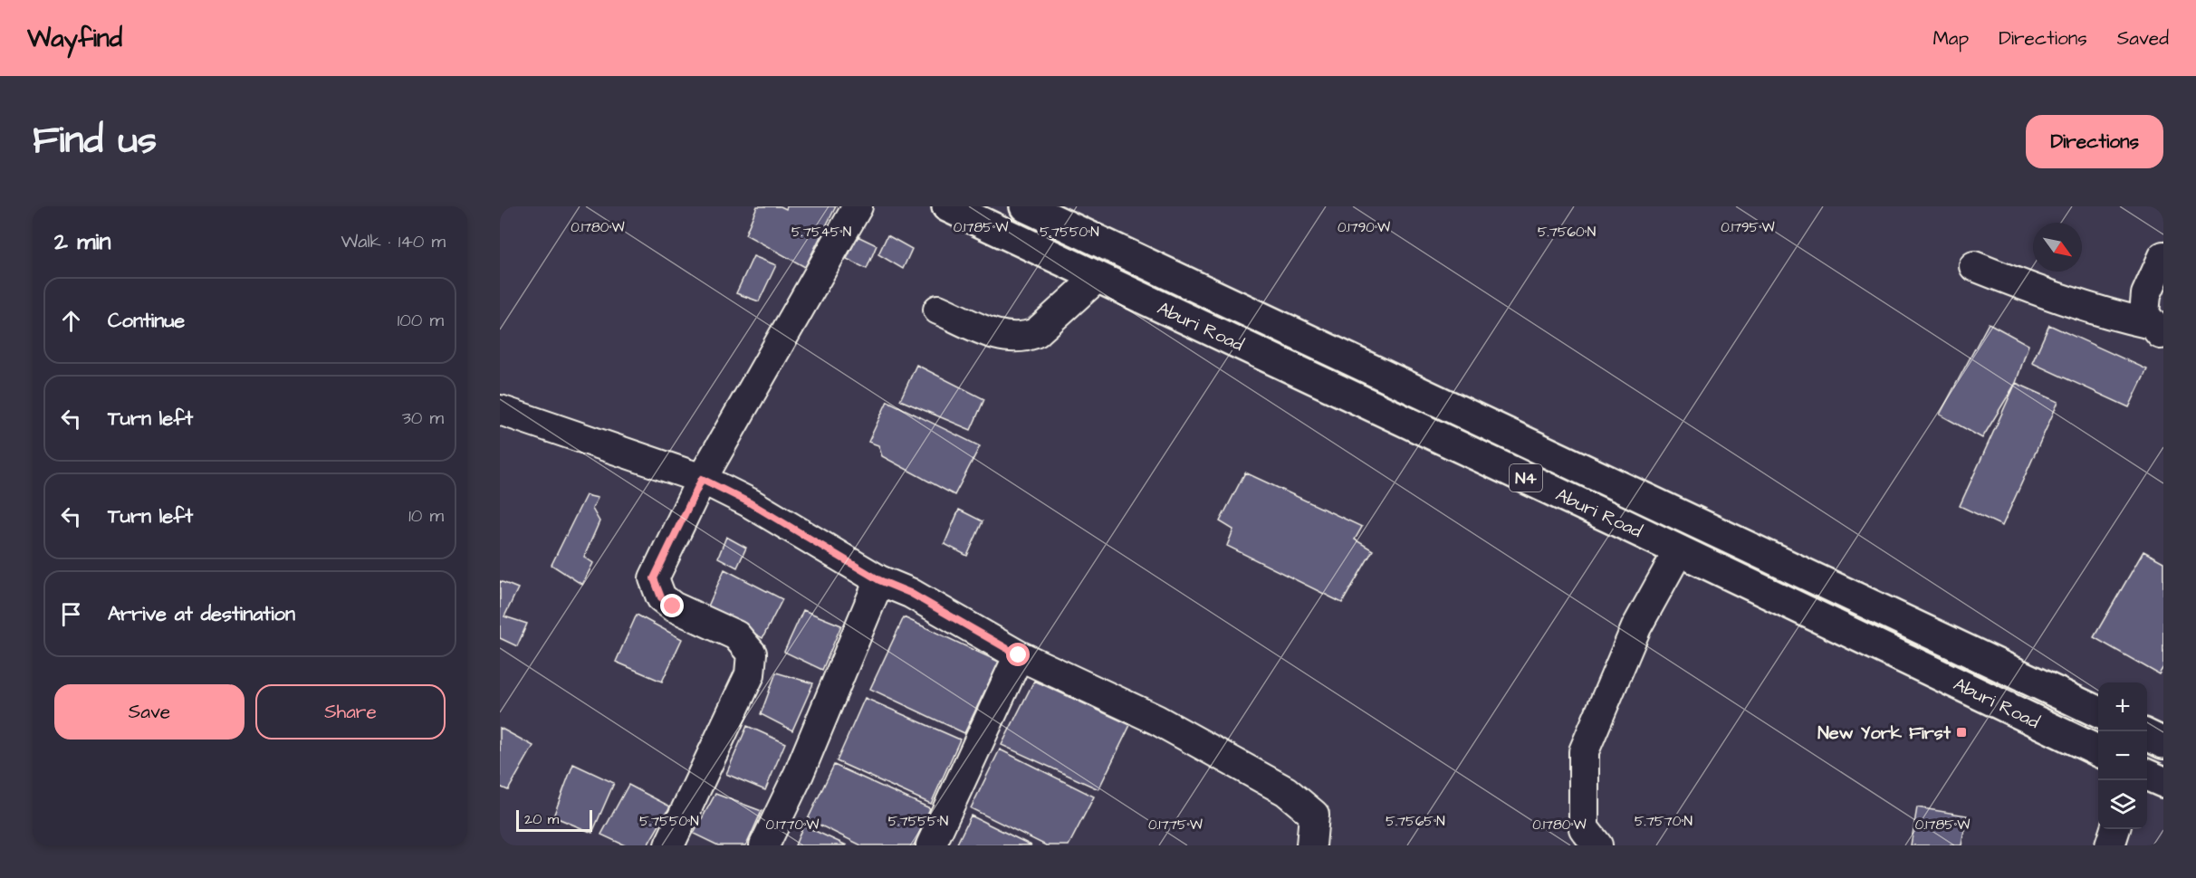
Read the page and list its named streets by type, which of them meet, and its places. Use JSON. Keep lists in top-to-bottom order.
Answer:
{
  "streets": {
    "highway": ["Aburi Road", "N4"]
  },
  "places": {
    "transit": ["New York First"]
  },
  "scale_bar": "20 m",
  "north": "bottom right",
  "page": {
    "header": "Wayfind",
    "nav": ["Map", "Directions", "Saved"],
    "title": "Find us",
    "buttons": [
      "Directions",
      ["Save", "Share"]
    ],
    "heading": ["2 min", "Walk · 140 m"],
    "list": [
      ["Continue", "100 m"],
      ["Turn left", "30 m"],
      ["Turn left", "10 m"],
      "Arrive at destination"
    ],
    "map_buttons": ["+", "−"],
    "scale": "20 m"
  },
  "coordinates": [
    "0.1780°W",
    "0.1785°W",
    "0.1790°W",
    "0.1795°W",
    "5.7545°N",
    "5.7550°N",
    "5.7560°N",
    "5.7555°N",
    "5.7565°N",
    "5.7570°N",
    "0.1770°W",
    "0.1775°W"
  ]
}
